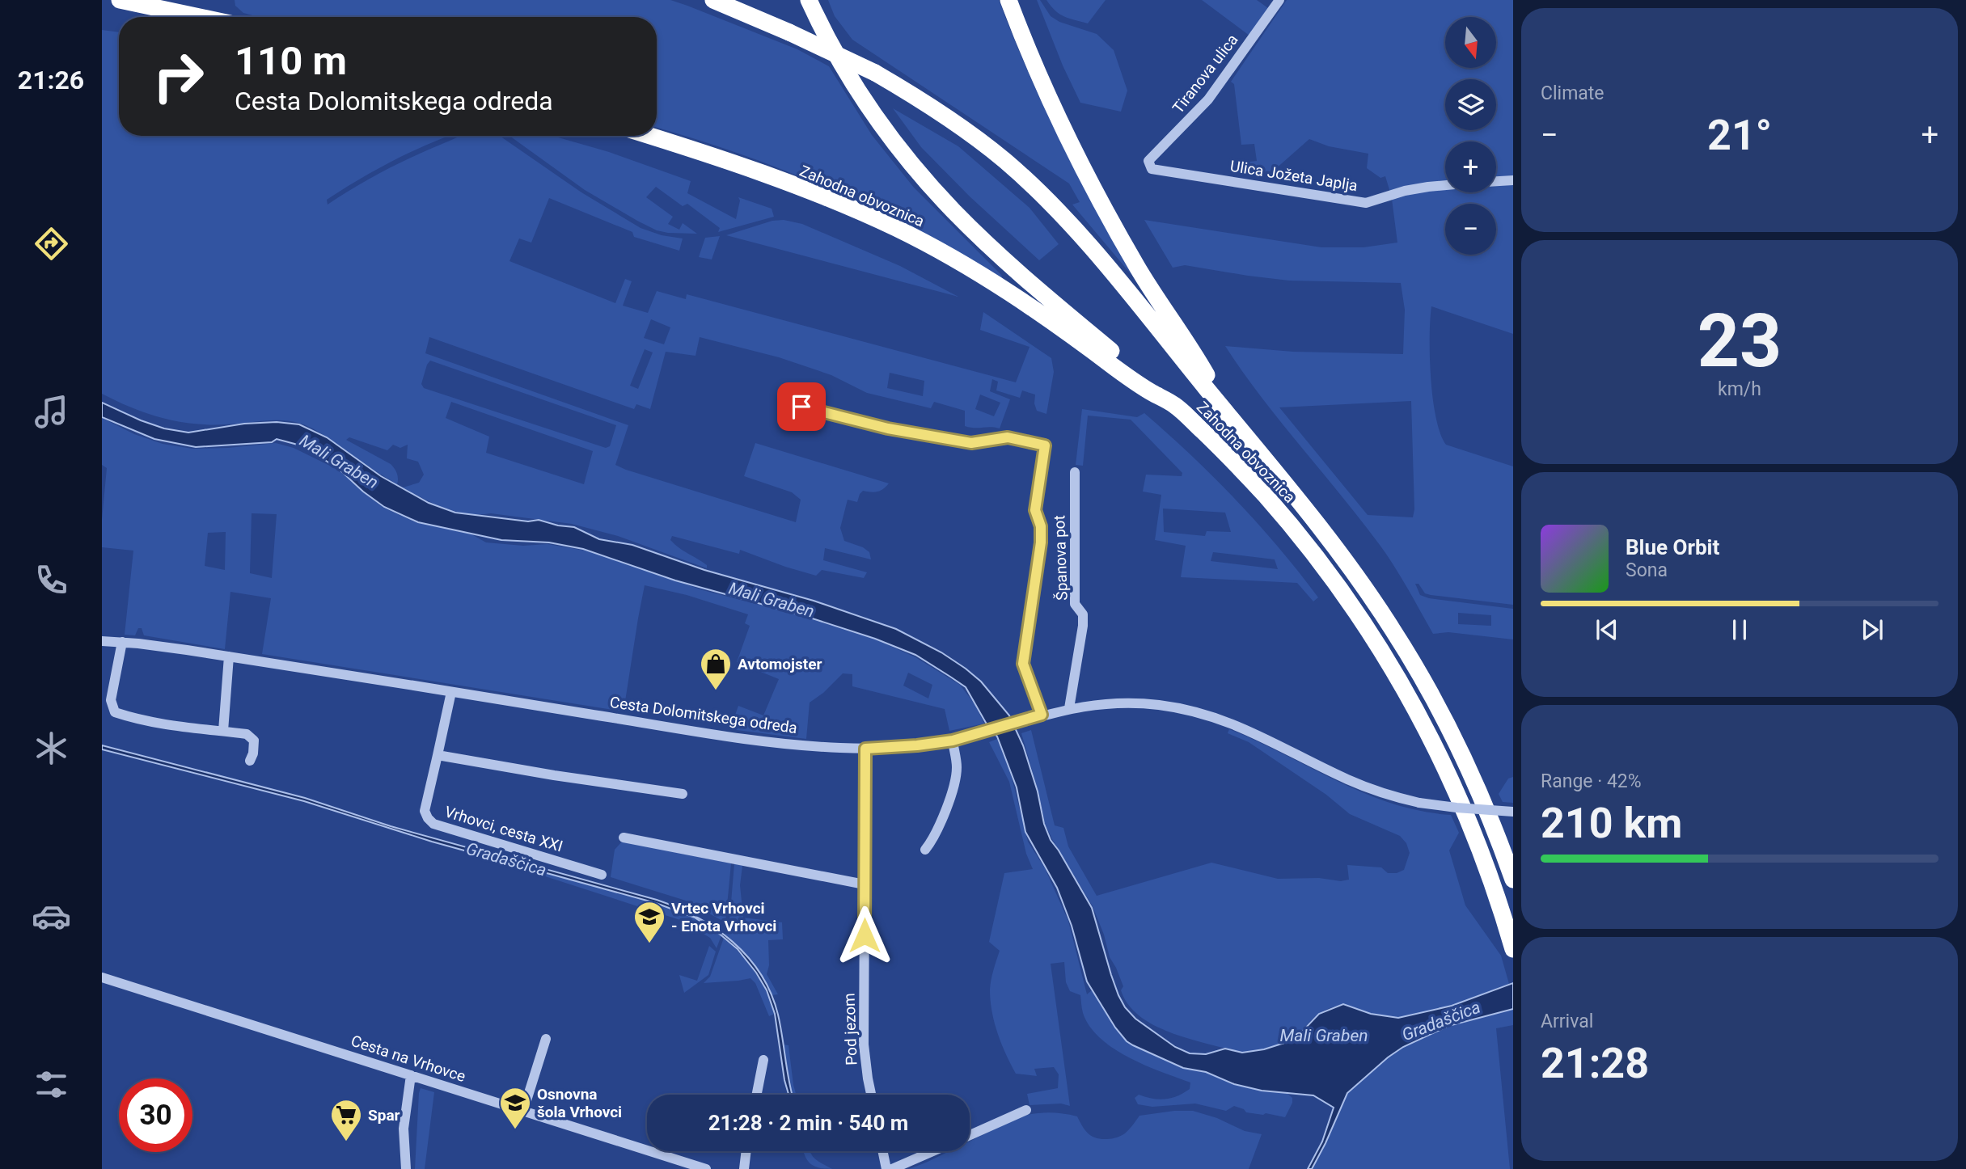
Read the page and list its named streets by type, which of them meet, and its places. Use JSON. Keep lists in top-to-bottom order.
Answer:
{
  "streets": {
    "highway": ["Zahodna obvoznica"],
    "street": [
      "Tiranova ulica",
      "Ulica Jožeta Japlja",
      "Španova pot",
      "Cesta Dolomitskega odreda",
      "Vrhovci, cesta XXI",
      "Pod jezom",
      "Cesta na Vrhovce"
    ]
  },
  "crossings": [
    ["Tiranova ulica", "Ulica Jožeta Japlja"],
    ["Španova pot", "Cesta Dolomitskega odreda"],
    ["Cesta Dolomitskega odreda", "Pod jezom"]
  ],
  "water": ["Mali Graben", "Gradaščica"],
  "places": {
    "shop": ["Avtomojster"],
    "school or university": ["Vrtec Vrhovci - Enota Vrhovci", "Osnovna šola Vrhovci"],
    "supermarket": ["Spar"]
  },
  "north": "bottom",
  "page": {
    "tabs": "21:26",
    "tile": [
      "Climate",
      ["23", "km/h"],
      ["Range · 42%", "210 km"],
      ["Arrival", "21:28"]
    ],
    "map_buttons": ["+", "−"],
    "turn": ["110 m", "Cesta Dolomitskega odreda"],
    "heat": ["−", "21°", "+"],
    "song": ["Blue Orbit", "Sona"],
    "limit": "30",
    "trip": "21:28 · 2 min · 540 m"
  }
}
